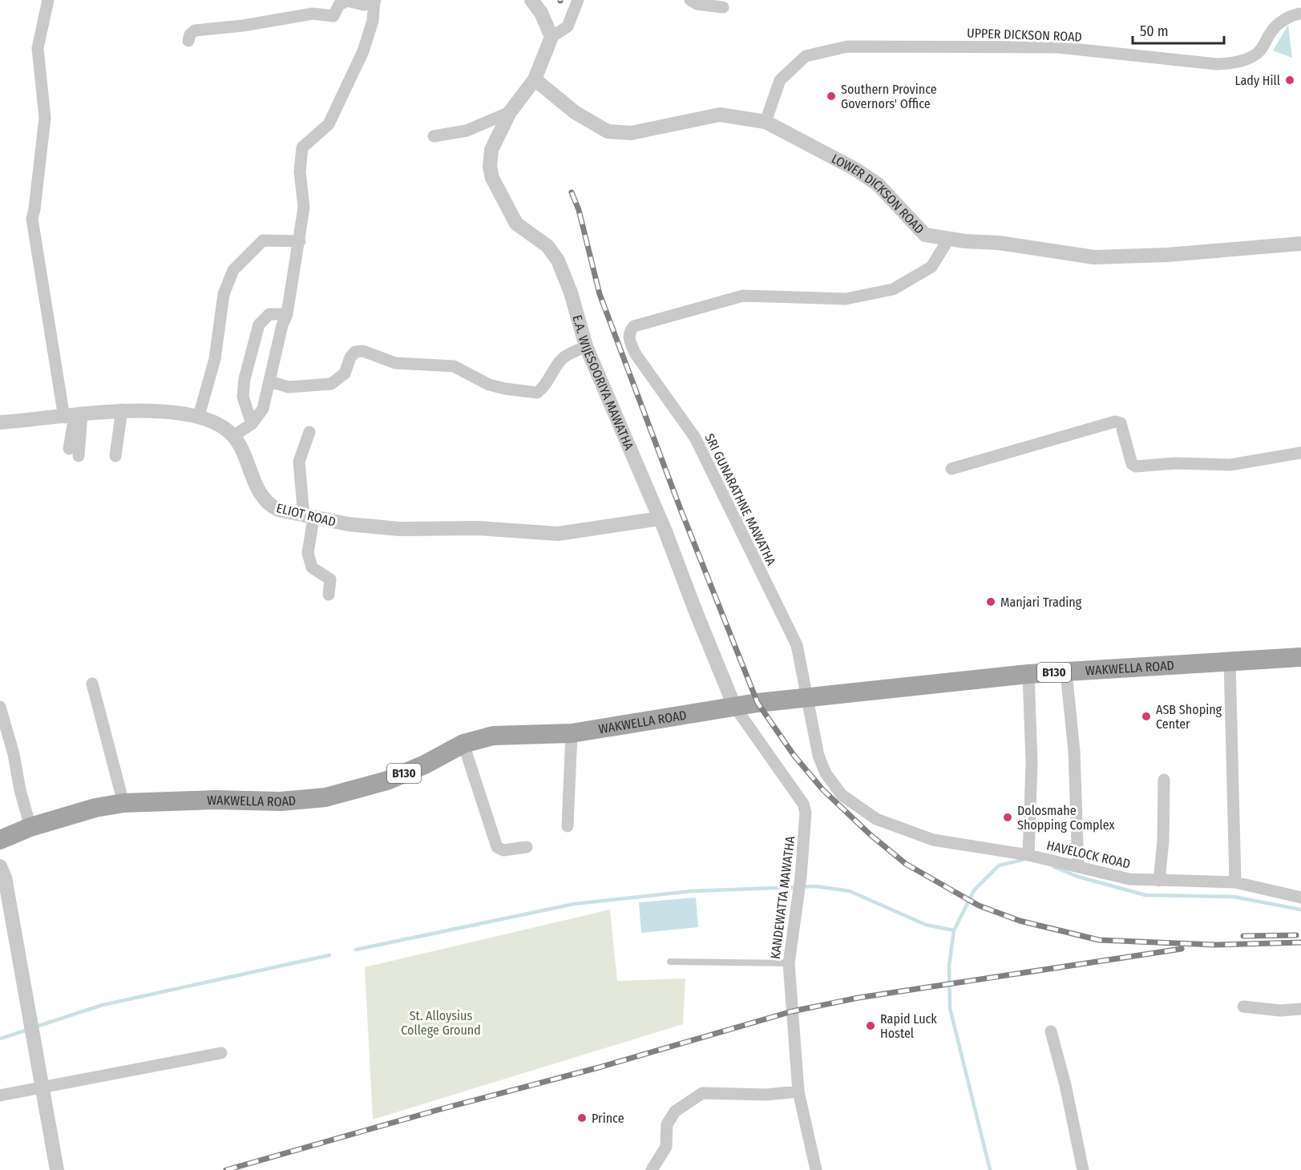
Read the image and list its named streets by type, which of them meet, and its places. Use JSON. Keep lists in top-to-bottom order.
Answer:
{
  "streets": {
    "main road": ["WAKWELLA ROAD", "B130"],
    "street": [
      "UPPER DICKSON ROAD",
      "LOWER DICKSON ROAD",
      "E.A. WIJESOORIYA MAWATHA",
      "SRI GUNARATHNE MAWATHA",
      "ELIOT ROAD",
      "HAVELOCK ROAD",
      "KANDEWATTA MAWATHA"
    ]
  },
  "crossings": [
    ["UPPER DICKSON ROAD", "LOWER DICKSON ROAD"],
    ["LOWER DICKSON ROAD", "E.A. WIJESOORIYA MAWATHA"],
    ["LOWER DICKSON ROAD", "SRI GUNARATHNE MAWATHA"],
    ["E.A. WIJESOORIYA MAWATHA", "ELIOT ROAD"],
    ["E.A. WIJESOORIYA MAWATHA", "WAKWELLA ROAD"],
    ["E.A. WIJESOORIYA MAWATHA", "KANDEWATTA MAWATHA"],
    ["SRI GUNARATHNE MAWATHA", "WAKWELLA ROAD"],
    ["SRI GUNARATHNE MAWATHA", "HAVELOCK ROAD"],
    ["WAKWELLA ROAD", "HAVELOCK ROAD"],
    ["WAKWELLA ROAD", "KANDEWATTA MAWATHA"]
  ],
  "parks": ["St. Alloysius College Ground"],
  "places": [
    "Lady Hill",
    "Southern Province Governors' Office",
    "Manjari Trading",
    "ASB Shoping Center",
    "Dolosmahe Shopping Complex",
    "Rapid Luck Hostel",
    "Prince"
  ],
  "scale_bar": "50 m"
}
